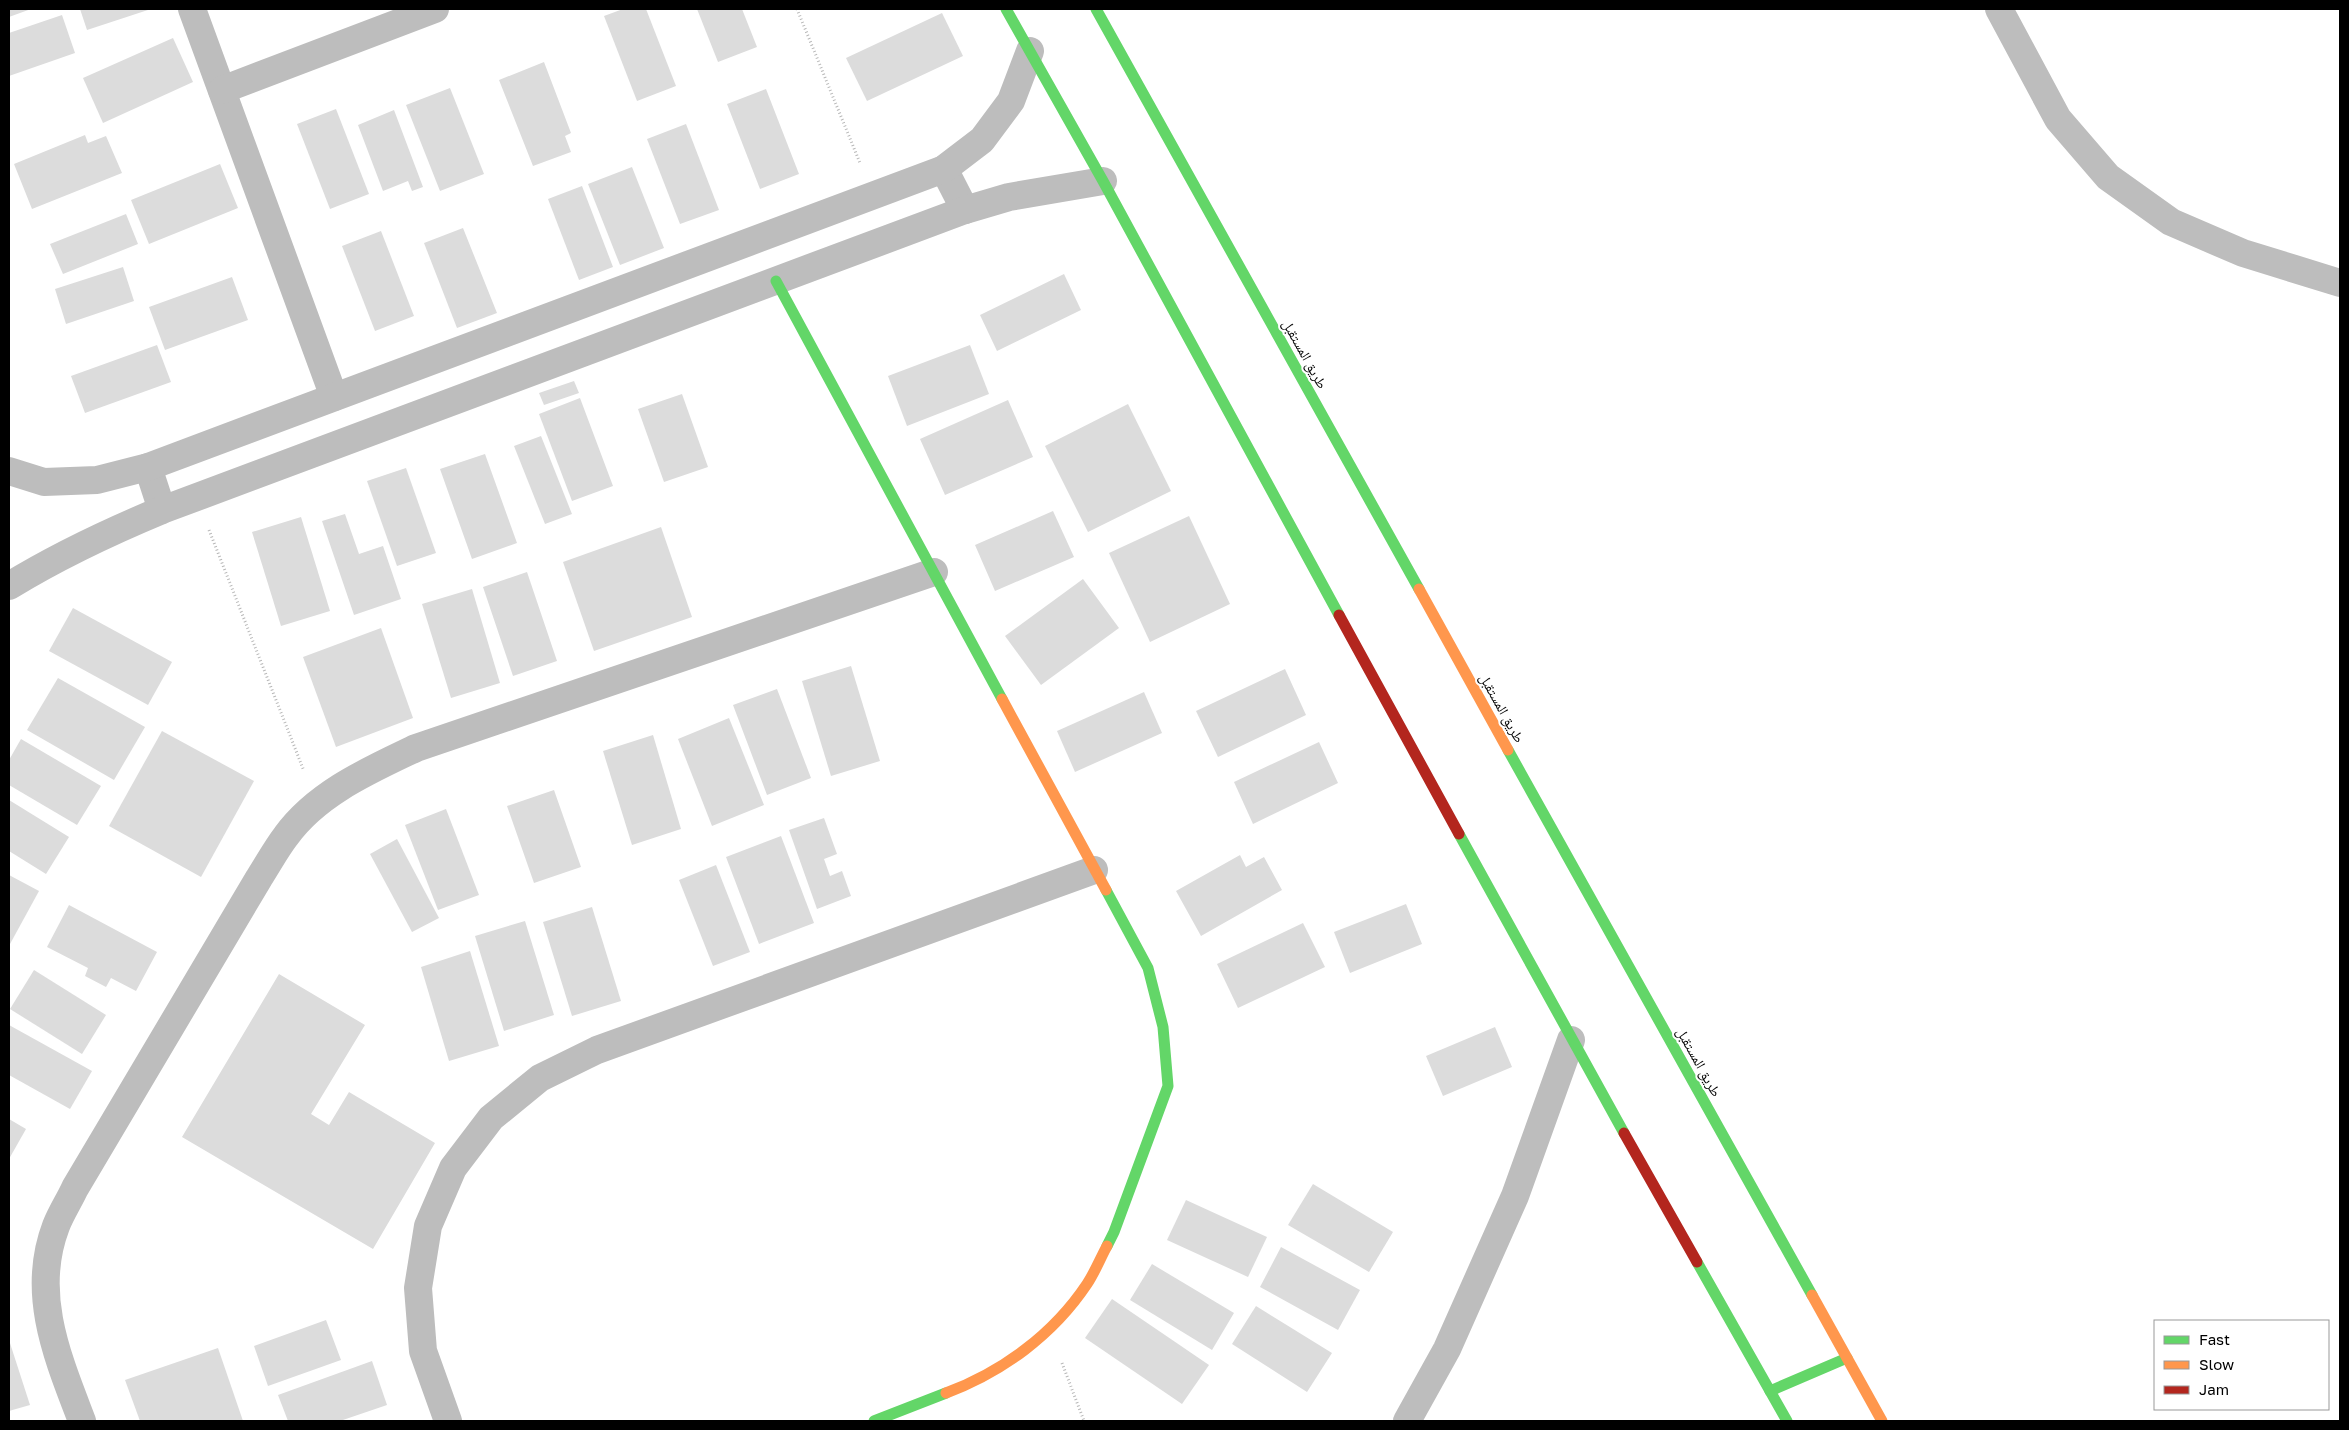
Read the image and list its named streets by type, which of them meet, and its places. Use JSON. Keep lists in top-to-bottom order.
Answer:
{
  "streets": {
    "street": ["طريق المستقبل"]
  },
  "legend": ["Fast", "Slow", "Jam"]
}
